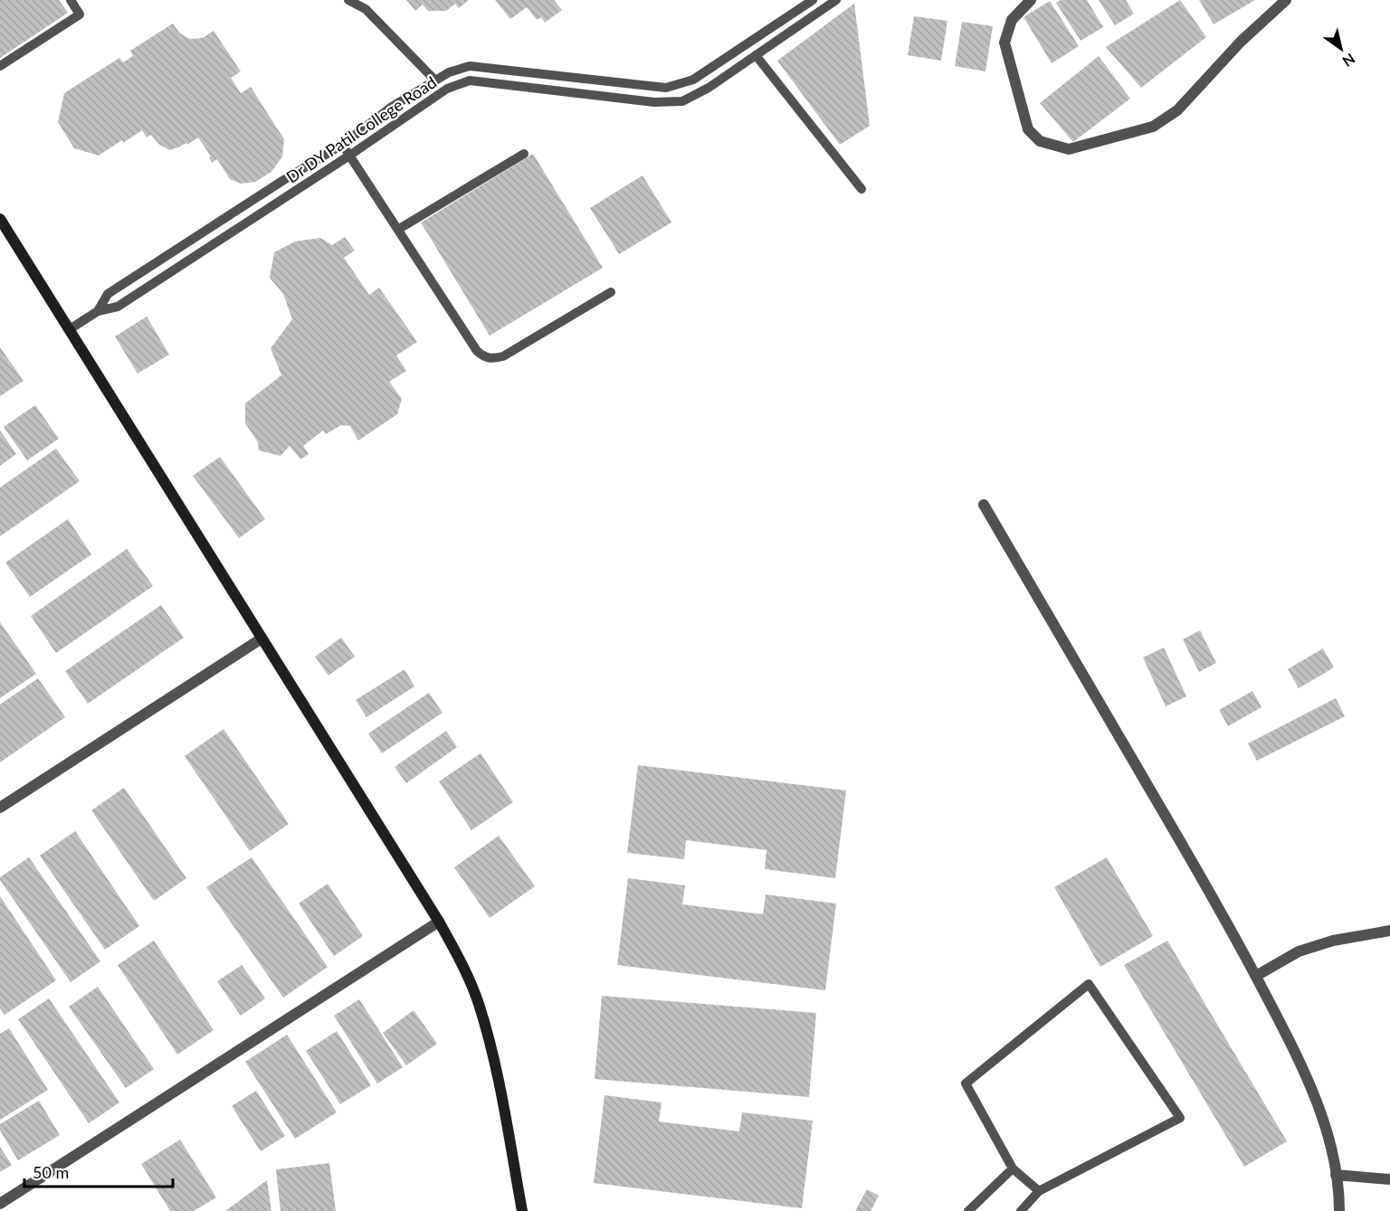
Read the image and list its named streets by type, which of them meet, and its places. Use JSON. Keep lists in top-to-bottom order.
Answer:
{
  "streets": {
    "lane": ["Dr DY Patil College Road"]
  },
  "scale_bar": "50 m",
  "north": "bottom right"
}
